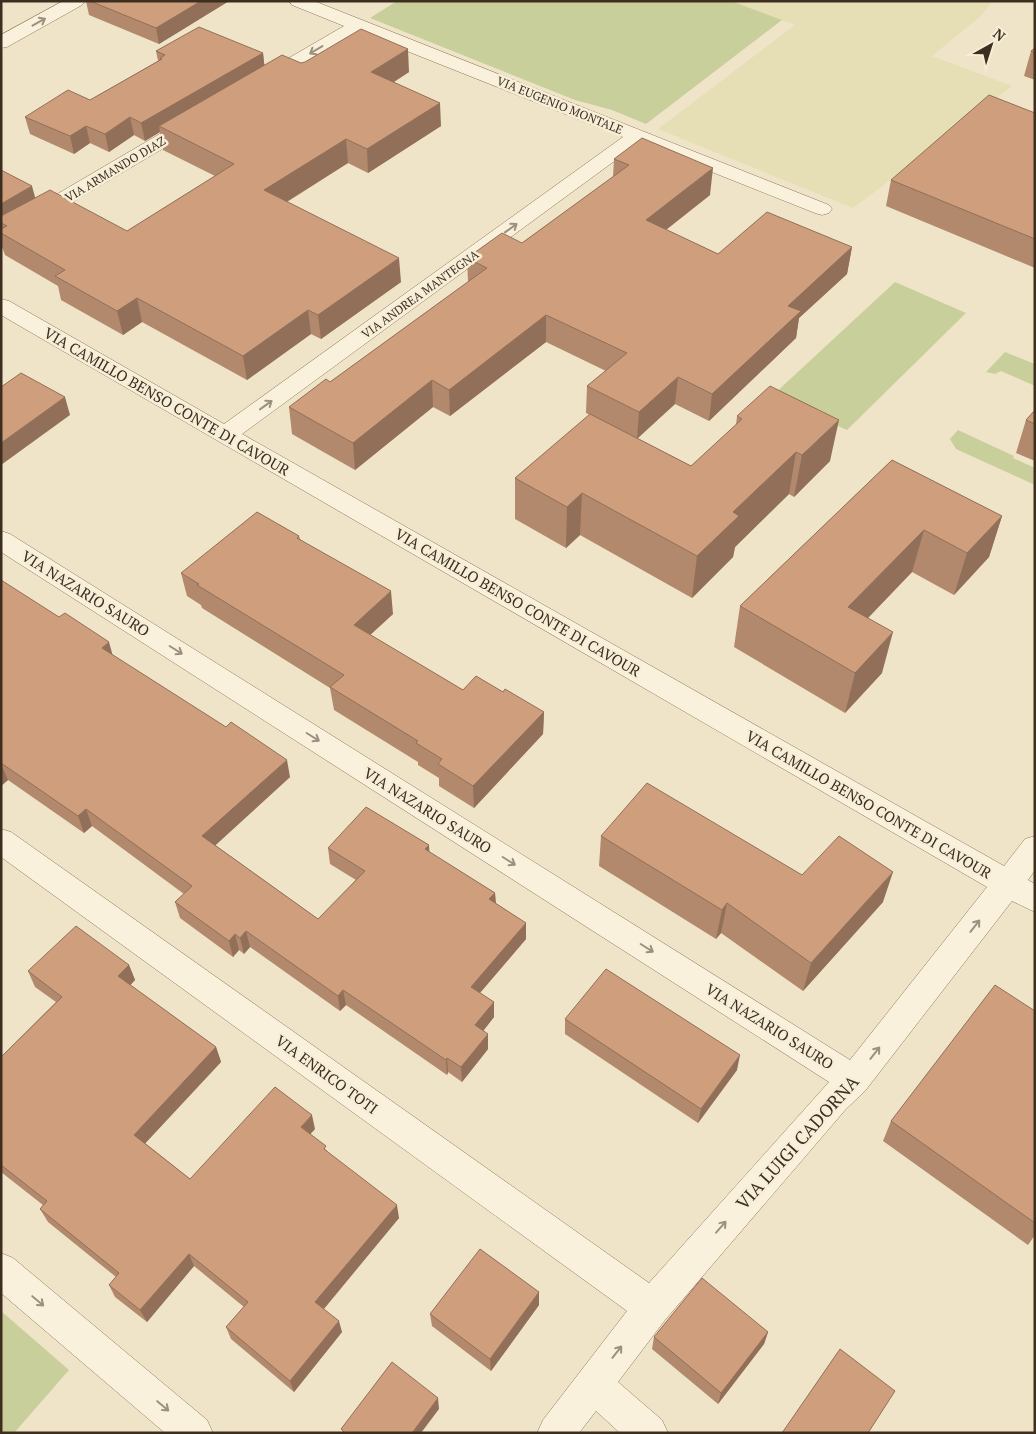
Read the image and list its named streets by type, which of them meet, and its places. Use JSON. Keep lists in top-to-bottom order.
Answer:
{
  "streets": {
    "street": [
      "VIA EUGENIO MONTALE",
      "VIA ARMANDO DIAZ",
      "VIA ANDREA MANTEGNA",
      "VIA CAMILLO BENSO CONTE DI CAVOUR",
      "VIA NAZARIO SAURO",
      "VIA ENRICO TOTI",
      "VIA LUIGI CADORNA"
    ]
  },
  "crossings": [
    ["VIA EUGENIO MONTALE", "VIA ANDREA MANTEGNA"],
    ["VIA ANDREA MANTEGNA", "VIA CAMILLO BENSO CONTE DI CAVOUR"],
    ["VIA CAMILLO BENSO CONTE DI CAVOUR", "VIA LUIGI CADORNA"],
    ["VIA NAZARIO SAURO", "VIA LUIGI CADORNA"],
    ["VIA ENRICO TOTI", "VIA LUIGI CADORNA"]
  ],
  "one_way": ["VIA ANDREA MANTEGNA", "VIA NAZARIO SAURO", "VIA LUIGI CADORNA"],
  "north": "top right"
}
